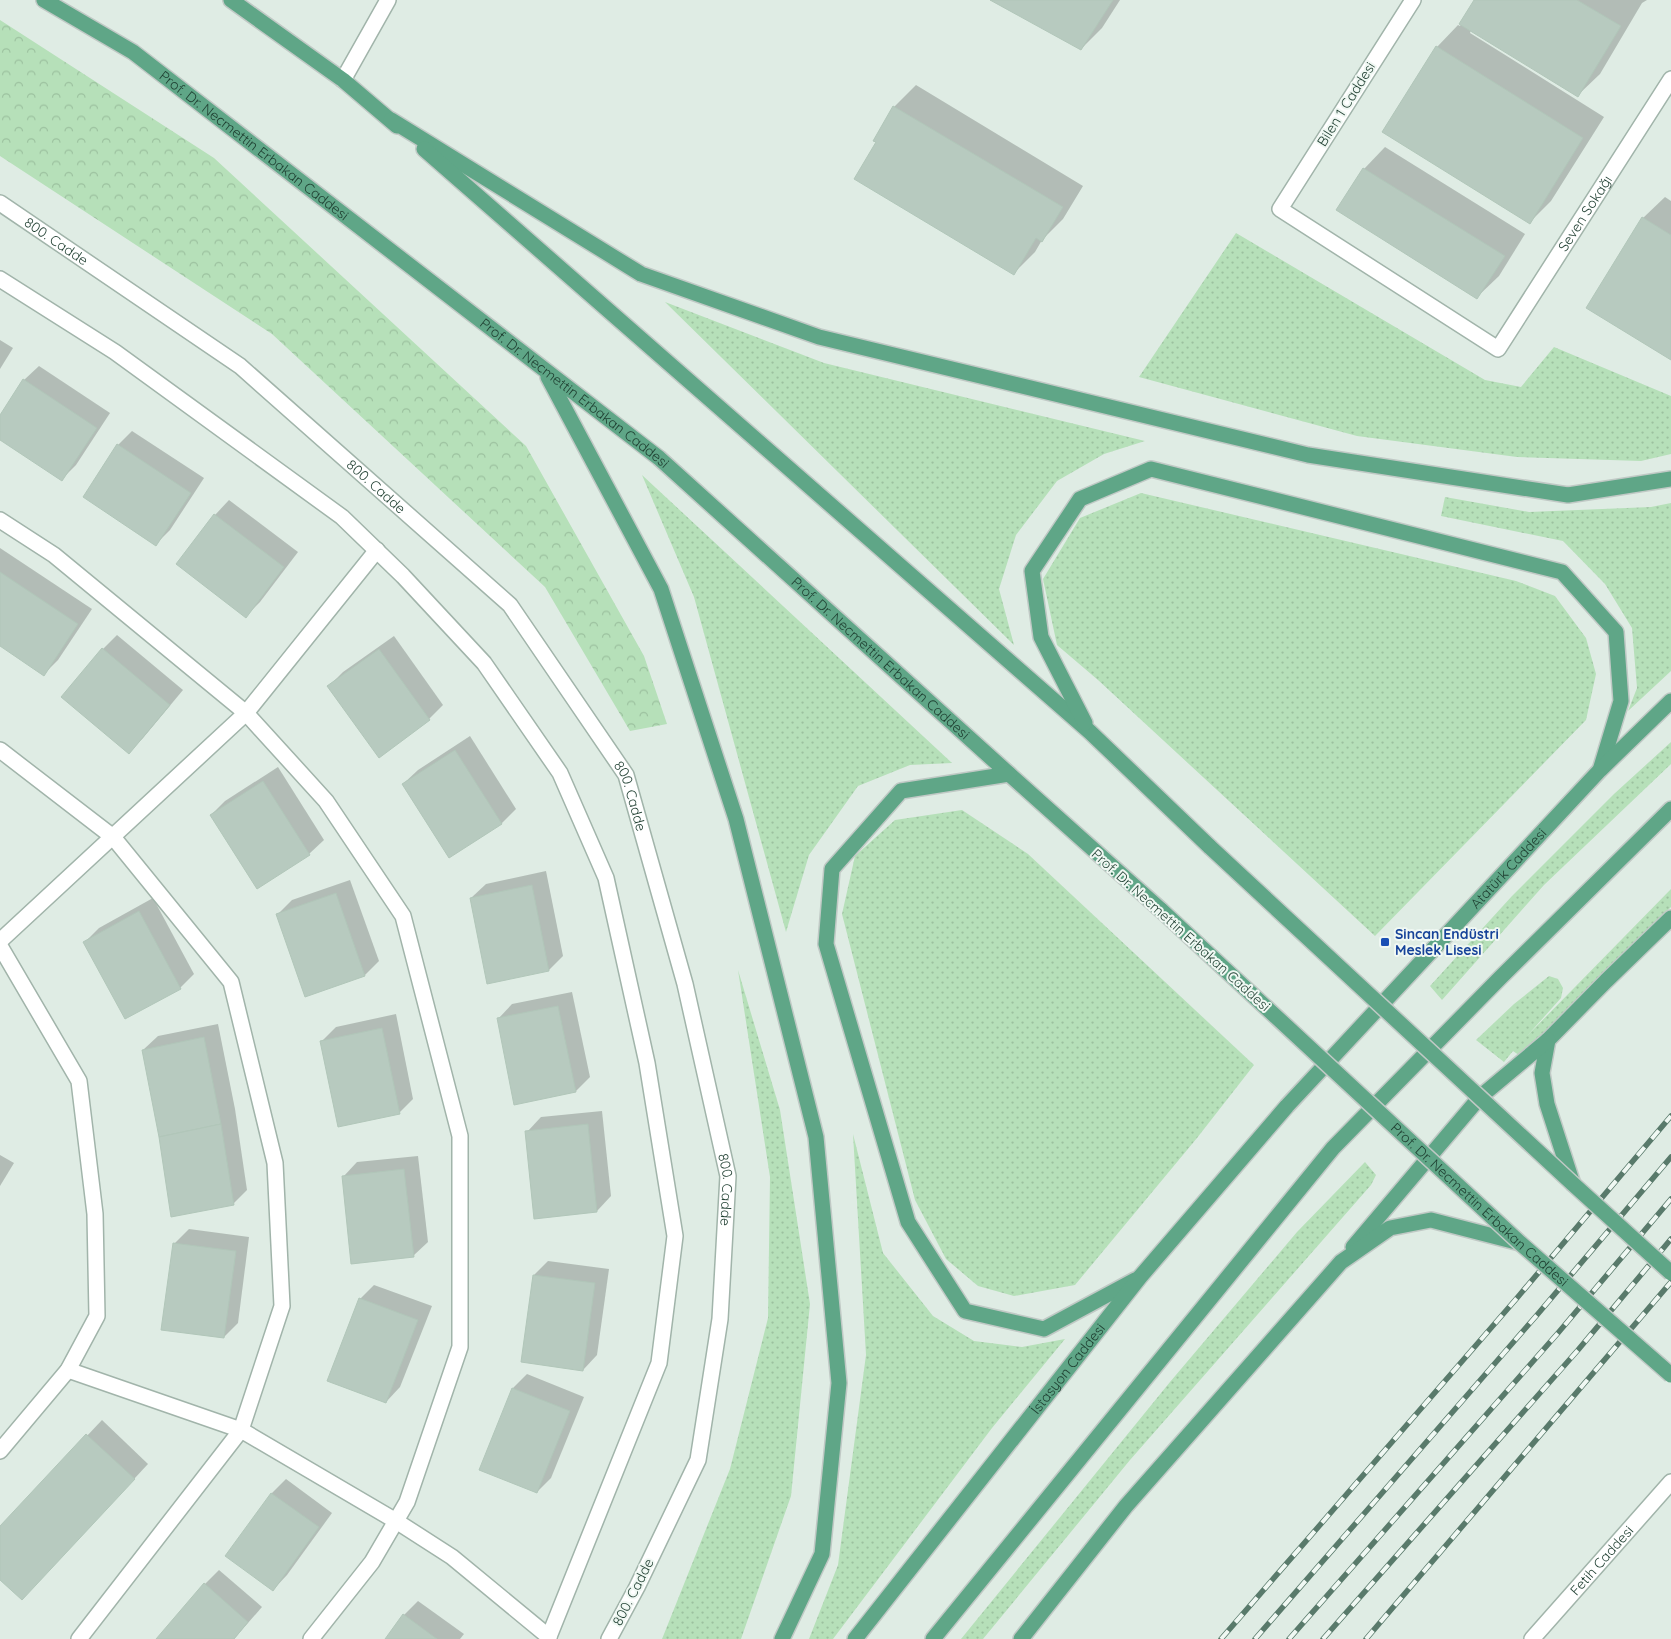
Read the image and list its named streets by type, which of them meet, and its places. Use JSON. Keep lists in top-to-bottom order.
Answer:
{
  "streets": {
    "main road": ["Prof. Dr. Necmettin Erbakan Caddesi", "Atatürk Caddesi", "İstasyon Caddesi"],
    "street": [
      "Bilen 1 Caddesi",
      "Seven Sokağı",
      "800. Cadde",
      "Fetih Caddesi"
    ]
  },
  "crossings": [
    ["Bilen 1 Caddesi", "Seven Sokağı"],
    ["Atatürk Caddesi", "İstasyon Caddesi"]
  ],
  "places": {
    "transit": ["Sincan Endüstri Meslek Lisesi"]
  }
}
